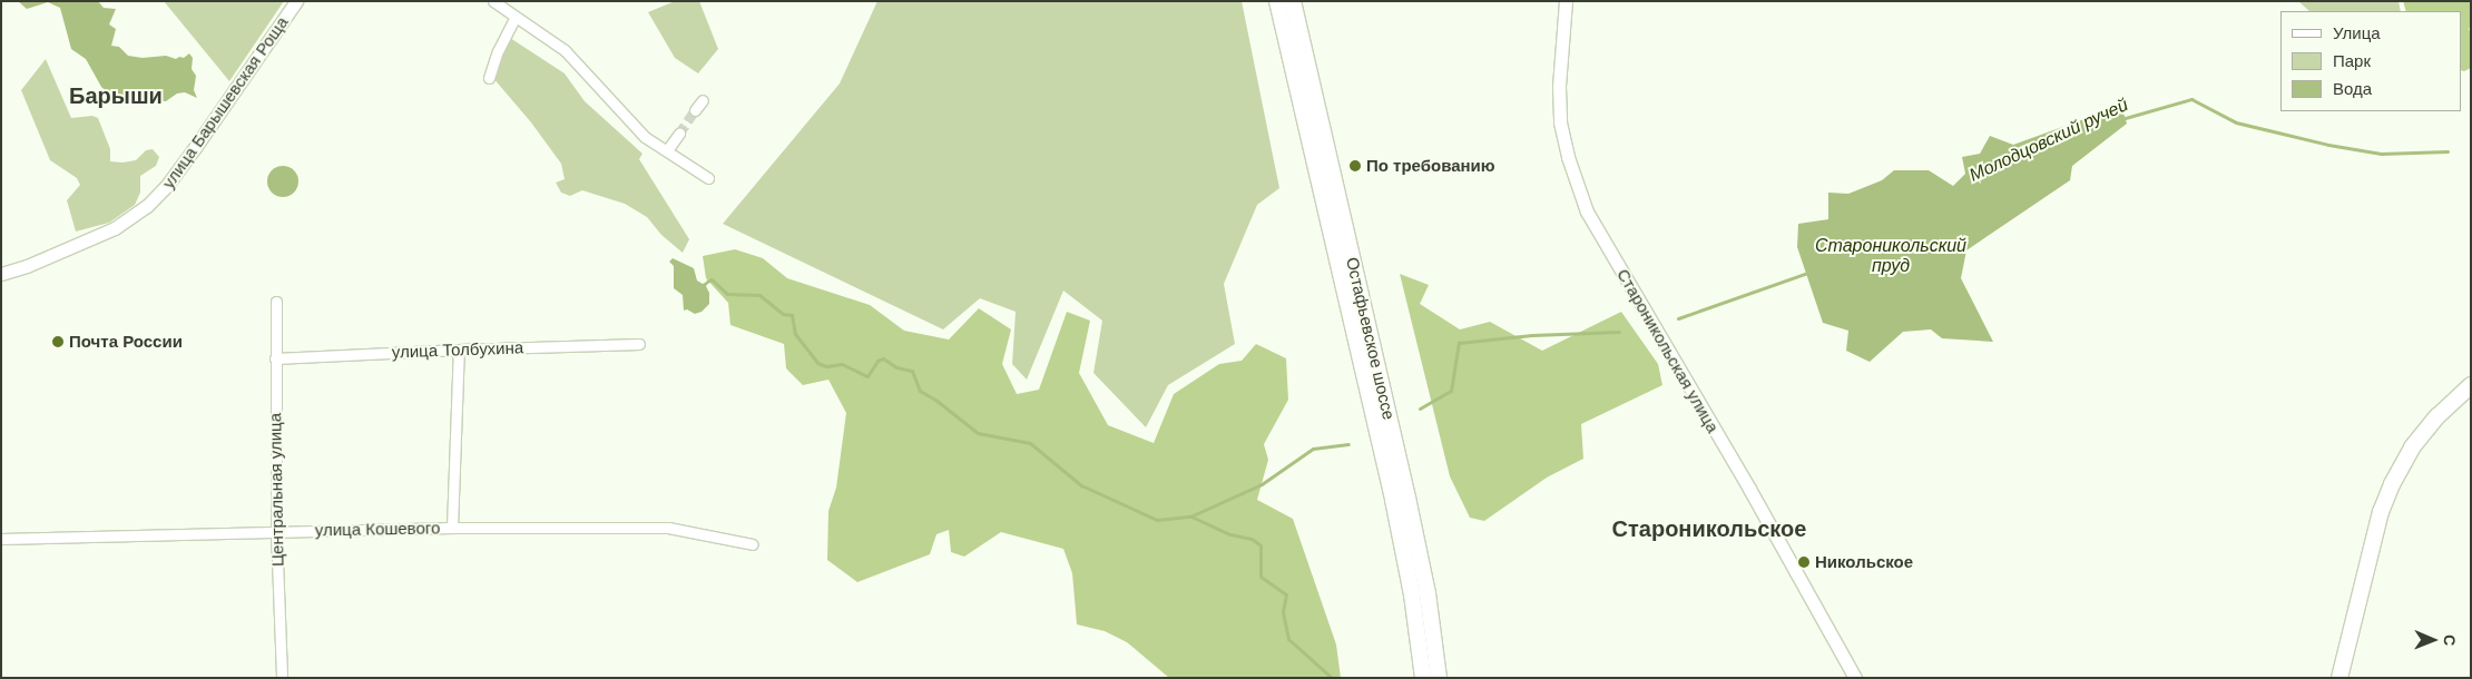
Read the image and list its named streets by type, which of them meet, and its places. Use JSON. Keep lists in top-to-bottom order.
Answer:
{
  "streets": {
    "main road": ["Остафьевское шоссе"],
    "street": [
      "улица Барышевская Роща",
      "улица Толбухина",
      "Староникольская улица",
      "Центральная улица",
      "улица Кошевого"
    ]
  },
  "crossings": [
    ["улица Толбухина", "Центральная улица"],
    ["Центральная улица", "улица Кошевого"]
  ],
  "districts": ["Барыши", "Староникольское"],
  "water": ["Молодцовский ручей", "Староникольский пруд"],
  "places": ["По требованию", "Почта России", "Никольское"],
  "legend": ["Улица", "Парк", "Вода"],
  "north": "right"
}
